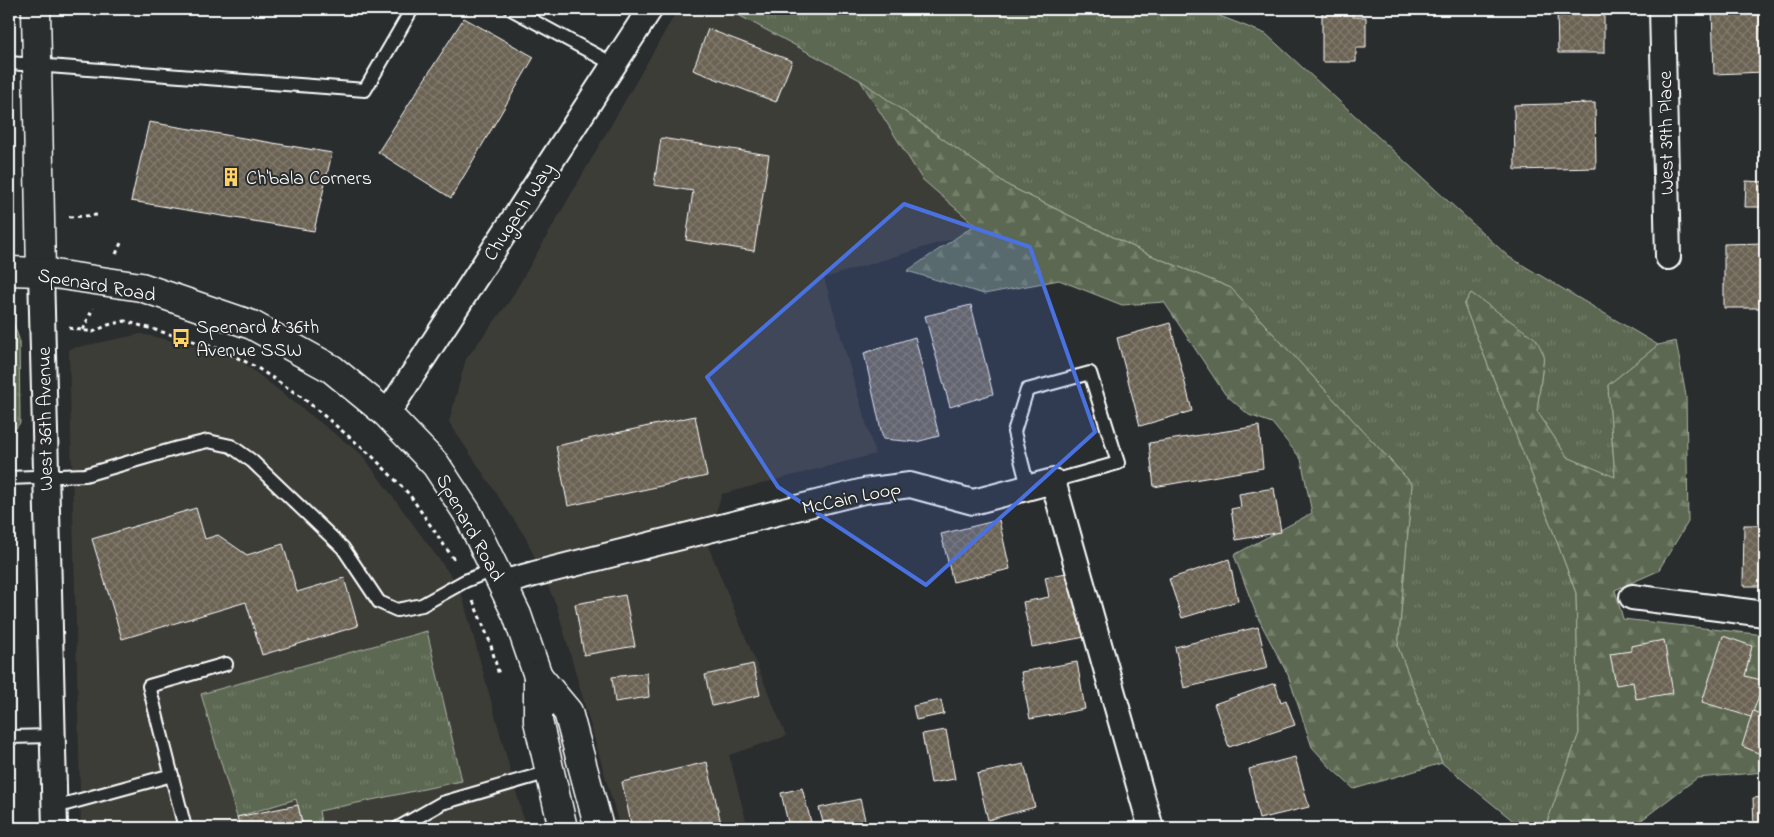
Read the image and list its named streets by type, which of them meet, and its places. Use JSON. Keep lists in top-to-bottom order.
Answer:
{
  "streets": {
    "main road": ["Spenard Road", "West 36th Avenue"],
    "street": ["West 39th Place", "Chugach Way", "McCain Loop"]
  },
  "crossings": [
    ["Chugach Way", "Spenard Road"],
    ["Spenard Road", "West 36th Avenue"],
    ["Spenard Road", "McCain Loop"]
  ],
  "places": {
    "building": ["Ch'bala Corners"],
    "bus stop": ["Spenard & 36th Avenue SSW"]
  }
}
